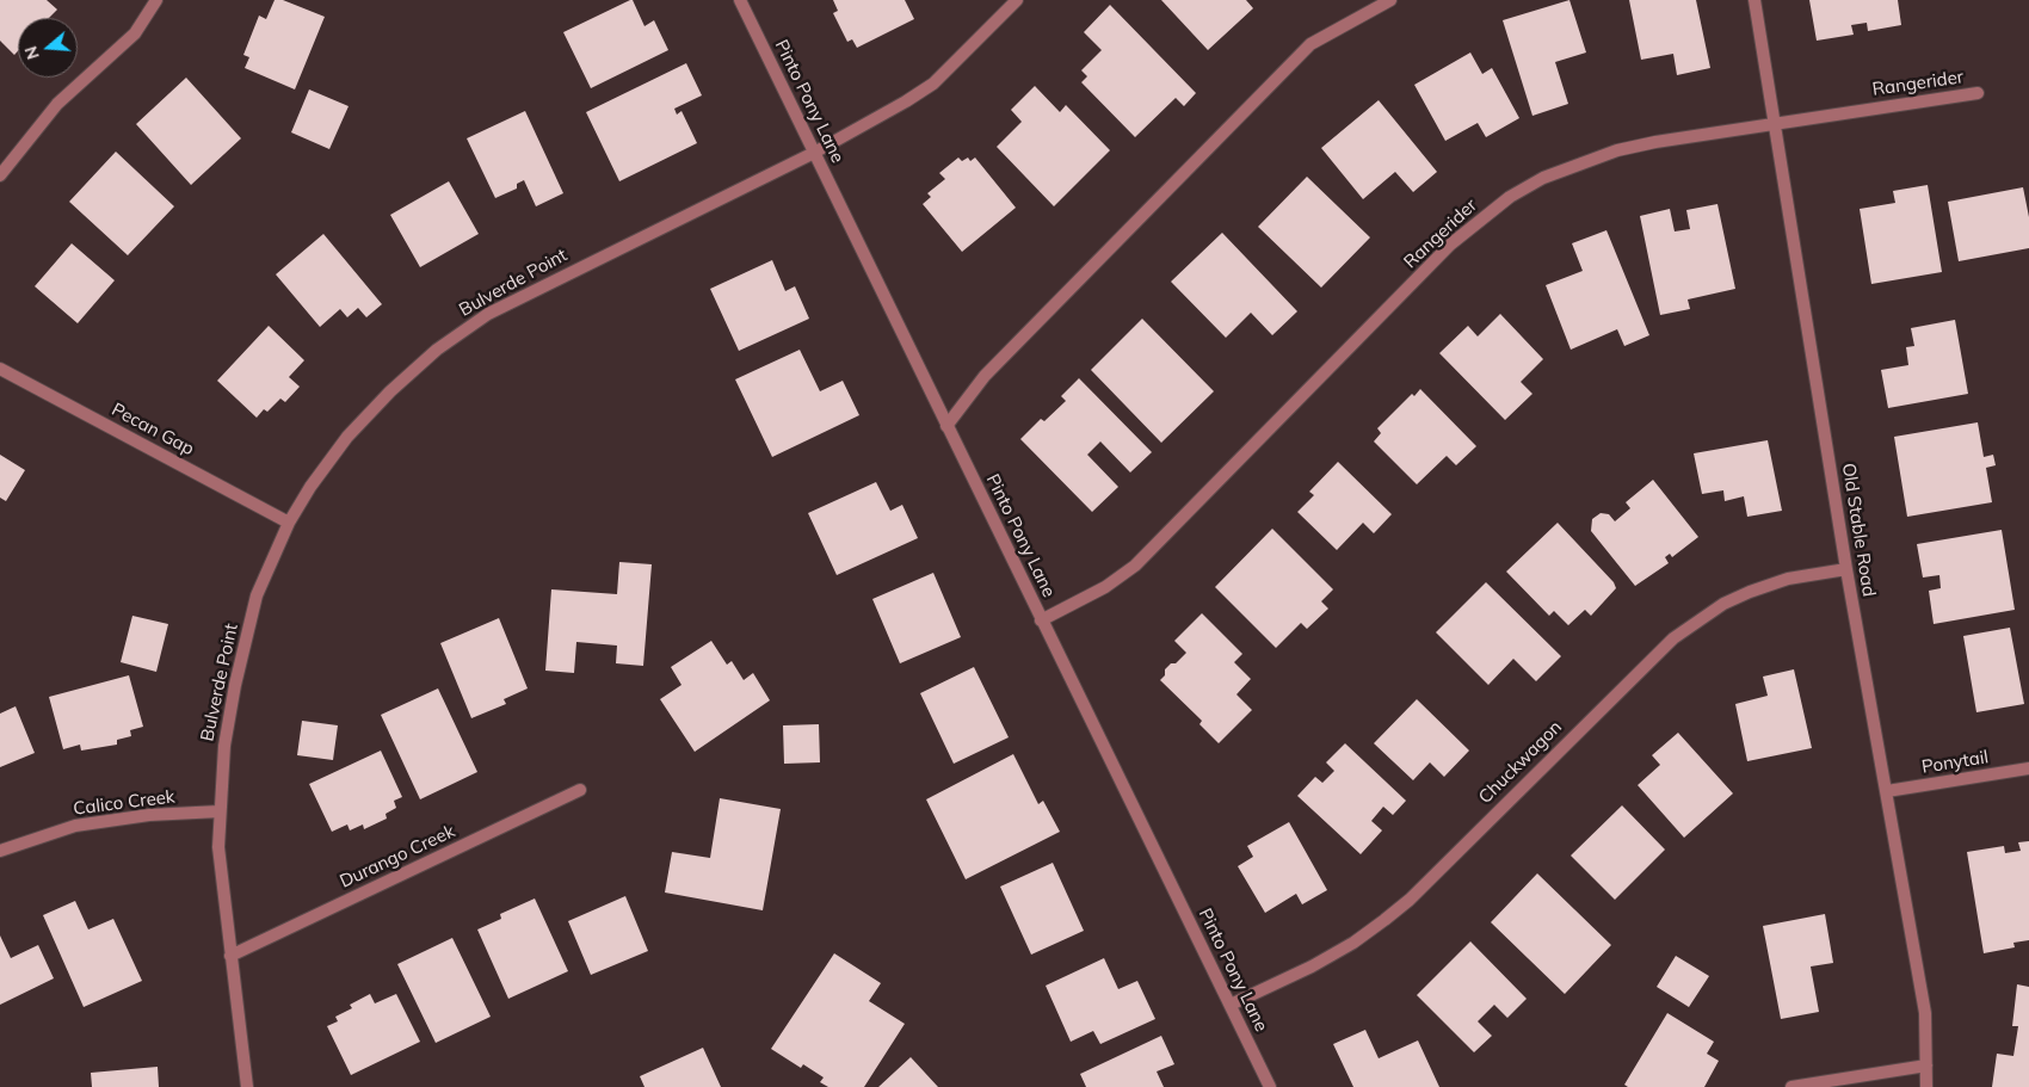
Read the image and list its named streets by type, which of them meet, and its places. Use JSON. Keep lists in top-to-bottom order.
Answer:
{
  "streets": {
    "street": [
      "Rangerider",
      "Pinto Pony Lane",
      "Bulverde Point",
      "Pecan Gap",
      "Old Stable Road",
      "Chuckwagon",
      "Ponytail",
      "Calico Creek",
      "Durango Creek"
    ]
  },
  "crossings": [
    ["Rangerider", "Pinto Pony Lane"],
    ["Rangerider", "Old Stable Road"],
    ["Pinto Pony Lane", "Bulverde Point"],
    ["Pinto Pony Lane", "Chuckwagon"],
    ["Bulverde Point", "Pecan Gap"],
    ["Bulverde Point", "Calico Creek"],
    ["Bulverde Point", "Durango Creek"],
    ["Old Stable Road", "Chuckwagon"],
    ["Old Stable Road", "Ponytail"]
  ],
  "north": "left"
}
